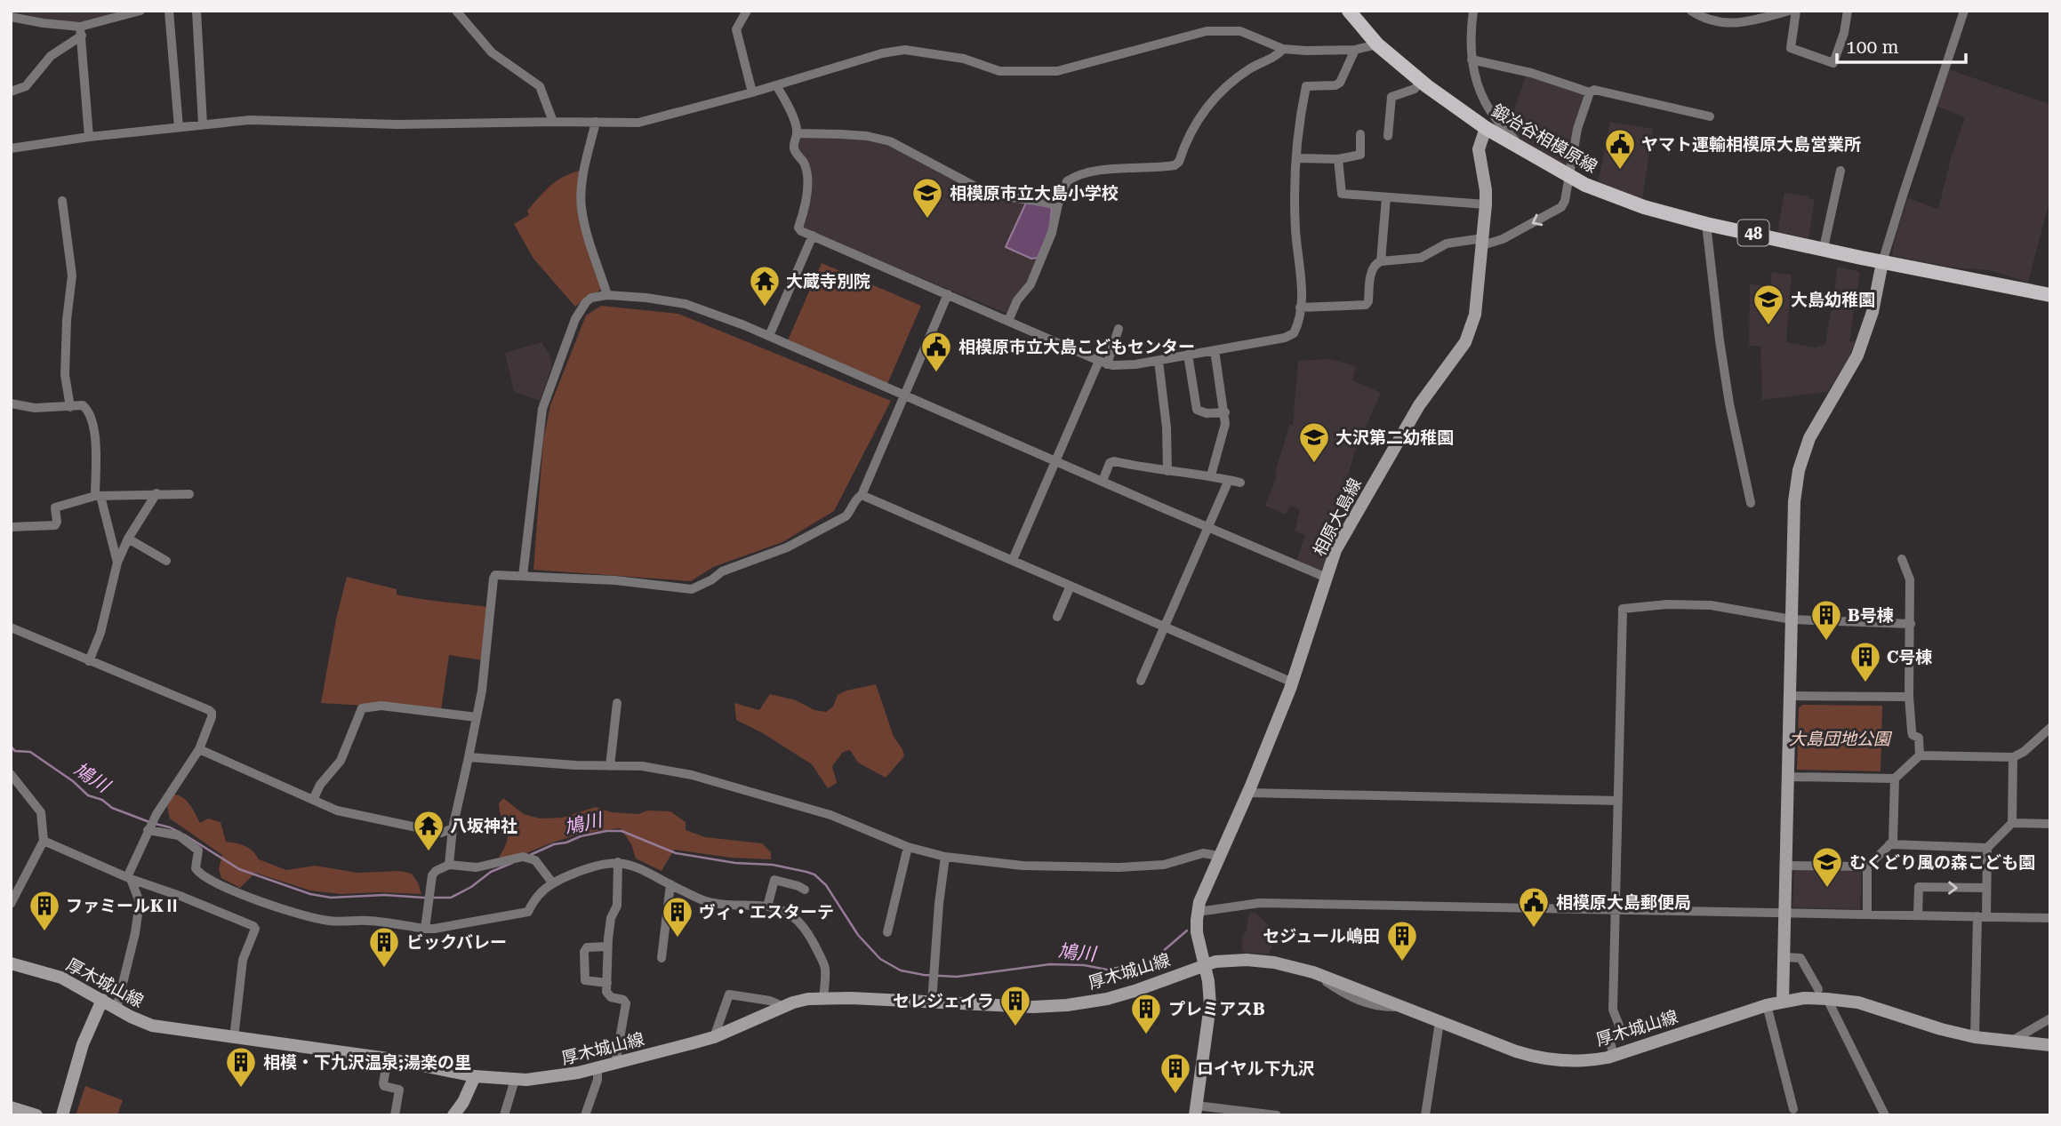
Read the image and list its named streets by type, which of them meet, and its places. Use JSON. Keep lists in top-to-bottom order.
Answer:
{
  "streets": {
    "main road": [
      "鍛冶谷相模原線",
      "48",
      "相原大島線",
      "厚木城山線"
    ]
  },
  "crossings": [
    ["鍛冶谷相模原線", "相原大島線"],
    ["相原大島線", "厚木城山線"]
  ],
  "water": ["鳩川"],
  "parks": ["大島団地公園"],
  "places": {
    "public building": ["ヤマト運輸相模原大島営業所", "相模原市立大島こどもセンター", "相模原大島郵便局"],
    "school or university": [
      "相模原市立大島小学校",
      "大島幼稚園",
      "大沢第二幼稚園",
      "むくどり風の森こども園"
    ],
    "temple": ["大蔵寺別院", "八坂神社"],
    "building": [
      "B号棟",
      "C号棟",
      "ファミールKⅡ",
      "ヴィ・エスターテ",
      "セジュール嶋田",
      "ビックバレー",
      "セレジェイラ",
      "プレミアスB",
      "相模・下九沢温泉;湯楽の里",
      "ロイヤル下九沢"
    ]
  },
  "scale_bar": "100 m"
}
